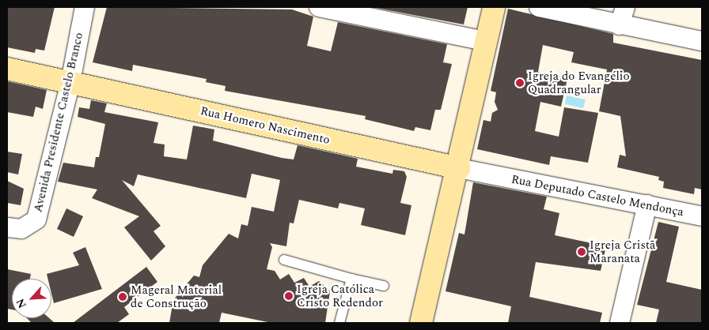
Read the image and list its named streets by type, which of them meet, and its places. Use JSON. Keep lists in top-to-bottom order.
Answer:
{
  "streets": {
    "street": ["Avenida Presidente Castelo Branco", "Rua Homero Nascimento", "Rua Deputado Castelo Mendonça"]
  },
  "crossings": [
    ["Avenida Presidente Castelo Branco", "Rua Homero Nascimento"],
    ["Rua Homero Nascimento", "Rua Deputado Castelo Mendonça"]
  ],
  "places": [
    "Igreja do Evangélio Quadrangular",
    "Igreja Cristã Maranata",
    "Igreja Católica Cristo Redendor",
    "Mageral Material de Construção"
  ],
  "north": "bottom left"
}
